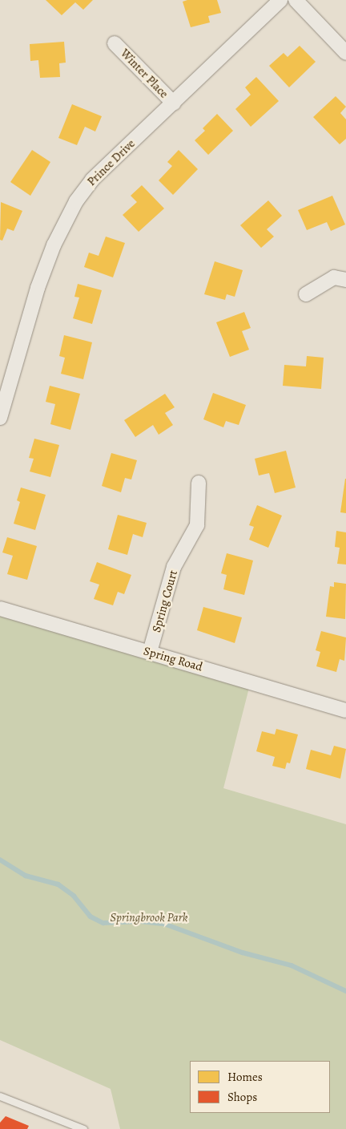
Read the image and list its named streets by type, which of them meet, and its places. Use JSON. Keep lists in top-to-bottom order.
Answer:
{
  "streets": {
    "street": [
      "Winter Place",
      "Prince Drive",
      "Spring Court",
      "Spring Road"
    ]
  },
  "crossings": [
    ["Winter Place", "Prince Drive"],
    ["Spring Court", "Spring Road"]
  ],
  "parks": ["Springbrook Park"],
  "legend": ["Homes", "Shops"]
}
